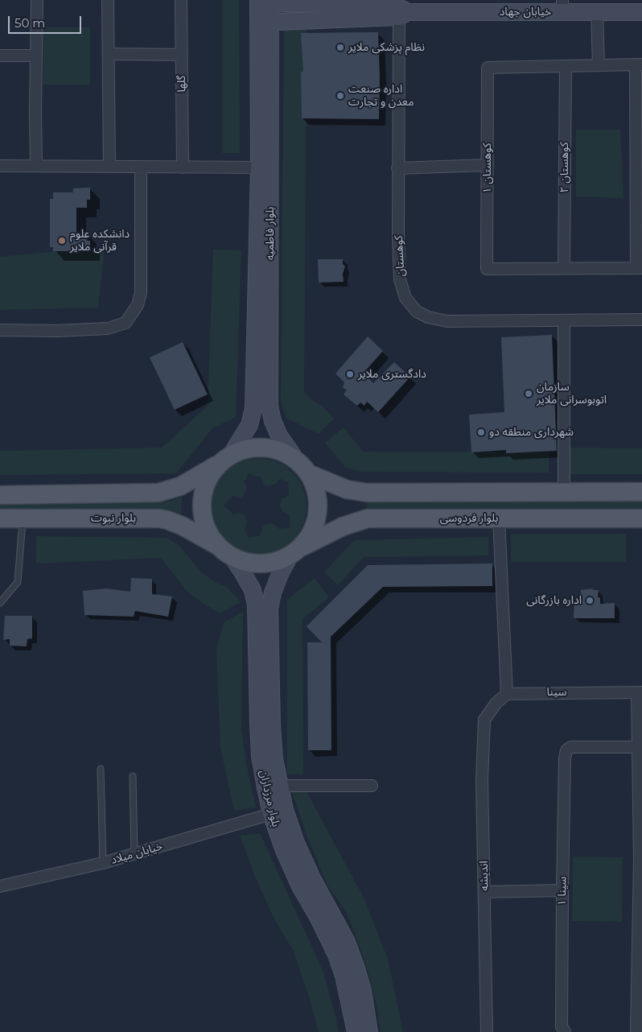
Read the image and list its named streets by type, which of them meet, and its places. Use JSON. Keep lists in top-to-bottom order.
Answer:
{
  "streets": {
    "main road": [
      "خیابان جهاد",
      "بلوار فاطمیه",
      "بلوار نبوت",
      "بلوار فردوسی",
      "بلوار مرزداران"
    ],
    "street": [
      "گلها",
      "کوهستان ۲",
      "کوهستان ۱",
      "کوهستان",
      "سینا",
      "خیابان میلاد",
      "اندیشه",
      "سینا ۱"
    ]
  },
  "crossings": [
    ["خیابان جهاد", "بلوار فاطمیه"],
    ["خیابان جهاد", "کوهستان"],
    ["کوهستان ۲", "کوهستان ۱"],
    ["بلوار فاطمیه", "بلوار نبوت"],
    ["بلوار فاطمیه", "بلوار فردوسی"],
    ["بلوار فاطمیه", "بلوار مرزداران"],
    ["بلوار نبوت", "بلوار فردوسی"],
    ["بلوار نبوت", "بلوار مرزداران"],
    ["بلوار فردوسی", "بلوار مرزداران"],
    ["سینا", "اندیشه"],
    ["بلوار مرزداران", "خیابان میلاد"]
  ],
  "places": [
    "نظام پزشکی ملایر",
    "اداره صنعت معدن و تجارت",
    "دانشکده علوم قرآنی ملایر",
    "دادگستری ملایر",
    "سازمان اتوبوسرانی ملایر",
    "شهرداری منطقه دو",
    "اداره بازرگانی"
  ],
  "scale_bar": "50 m"
}
